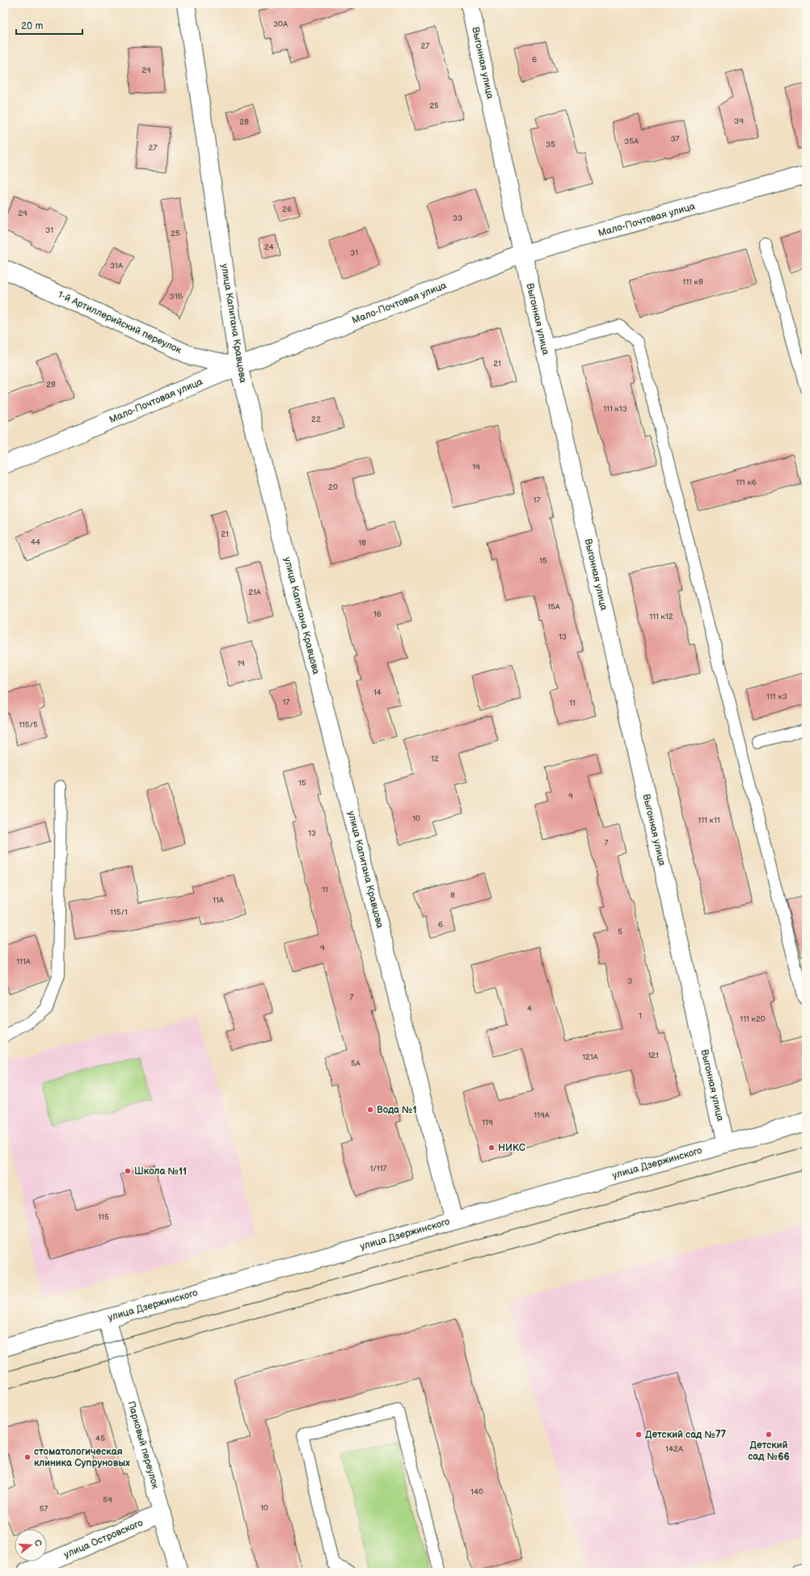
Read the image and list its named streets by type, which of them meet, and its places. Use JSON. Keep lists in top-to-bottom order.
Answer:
{
  "streets": {
    "street": [
      "Выгонная улица",
      "Мало-Почтовая улица",
      "1-й Артиллерийский переулок",
      "улица Капитана Кравцова",
      "улица Дзержинского",
      "Парковый переулок",
      "улица Островского"
    ]
  },
  "crossings": [
    ["Выгонная улица", "Мало-Почтовая улица"],
    ["Выгонная улица", "улица Дзержинского"],
    ["Мало-Почтовая улица", "1-й Артиллерийский переулок"],
    ["Мало-Почтовая улица", "улица Капитана Кравцова"],
    ["1-й Артиллерийский переулок", "улица Капитана Кравцова"],
    ["улица Капитана Кравцова", "улица Дзержинского"],
    ["улица Дзержинского", "Парковый переулок"],
    ["Парковый переулок", "улица Островского"]
  ],
  "places": [
    "Вода №1",
    "НИКС",
    "Школа №11",
    "Детский сад №77",
    "Детский сад №66",
    "стоматологическая клиника Супруновых"
  ],
  "house_numbers": [
    "30А",
    "27",
    "6",
    "29",
    "25",
    "39",
    "28",
    "37",
    "35А",
    "35",
    "27",
    "26",
    "29",
    "33",
    "31",
    "25",
    "24",
    "31",
    "31А",
    "111 к8",
    "31Б",
    "21",
    "28",
    "111 к13",
    "22",
    "19",
    "111 к6",
    "20",
    "17",
    "21",
    "44",
    "18",
    "15",
    "21А",
    "15А",
    "16",
    "111 к12",
    "13",
    "19",
    "14",
    "111 к3",
    "17",
    "11",
    "115/5",
    "12",
    "15",
    "9",
    "10",
    "111 к11",
    "13",
    "7",
    "11",
    "8",
    "11А",
    "115/1",
    "6",
    "5",
    "9",
    "111А",
    "3",
    "7",
    "4",
    "1",
    "111 к20",
    "121",
    "121А",
    "5А",
    "119А",
    "119",
    "1/117",
    "115",
    "45",
    "142А",
    "140",
    "59",
    "10",
    "57"
  ],
  "scale_bar": "20 m",
  "north": "right"
}
